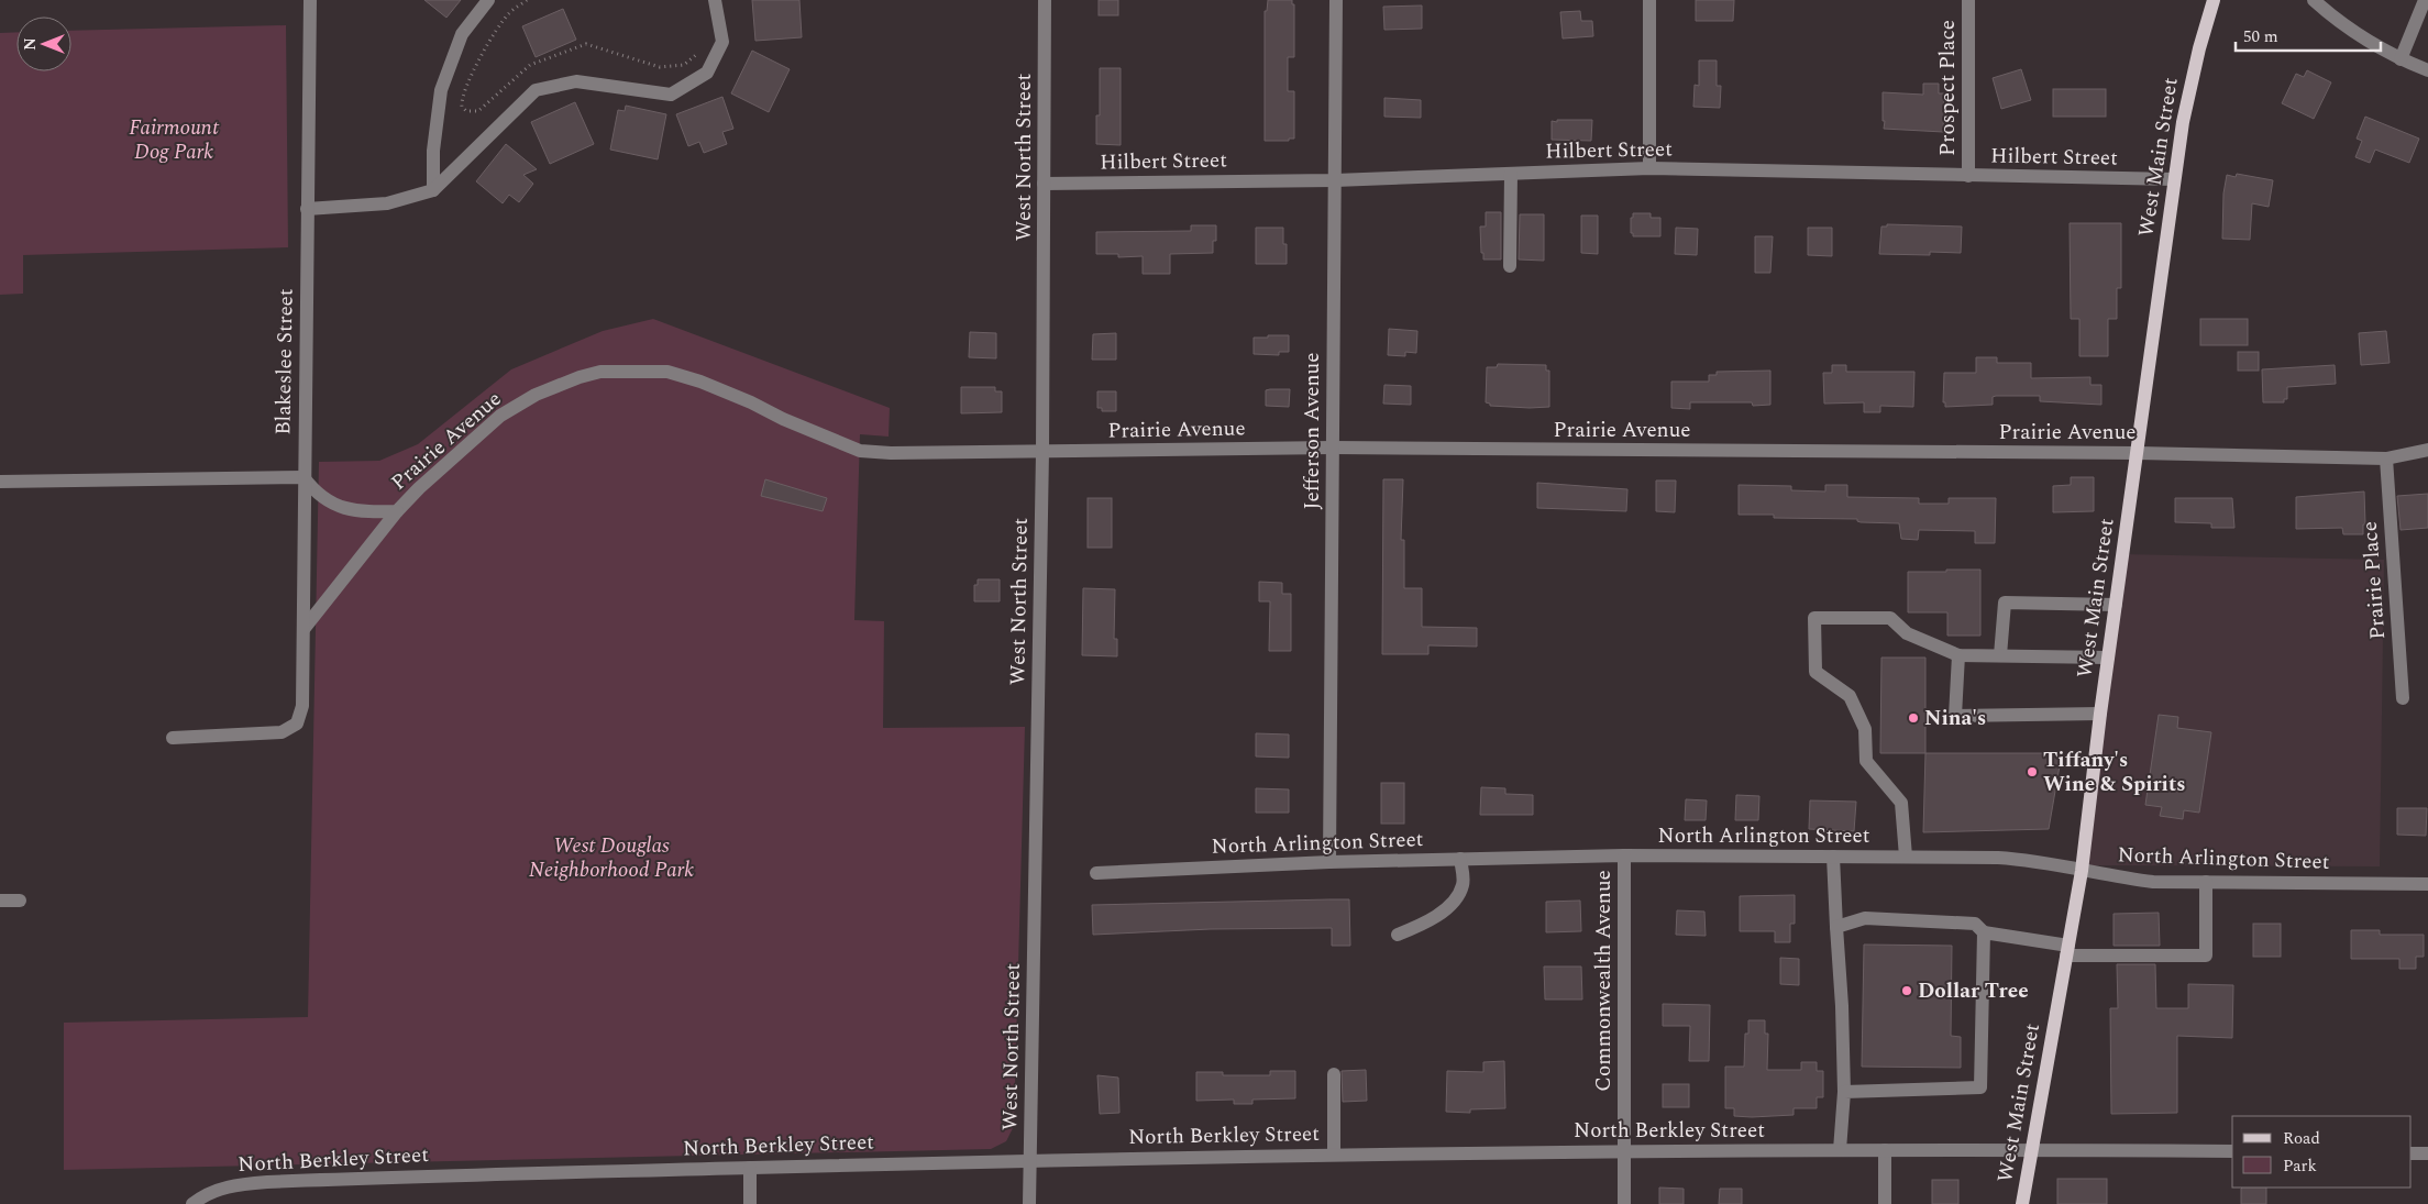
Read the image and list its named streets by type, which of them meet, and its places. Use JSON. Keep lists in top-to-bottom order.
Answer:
{
  "streets": {
    "main road": ["West Main Street"],
    "street": [
      "Prospect Place",
      "Hilbert Street",
      "West North Street",
      "Blakeslee Street",
      "Prairie Avenue",
      "Jefferson Avenue",
      "Prairie Place",
      "North Arlington Street",
      "Commonwealth Avenue",
      "North Berkley Street"
    ]
  },
  "crossings": [
    ["Prospect Place", "Hilbert Street"],
    ["Hilbert Street", "West North Street"],
    ["Hilbert Street", "West Main Street"],
    ["Hilbert Street", "Jefferson Avenue"],
    ["West North Street", "Prairie Avenue"],
    ["West North Street", "North Berkley Street"],
    ["West Main Street", "Prairie Avenue"],
    ["West Main Street", "North Arlington Street"],
    ["West Main Street", "North Berkley Street"],
    ["Blakeslee Street", "Prairie Avenue"],
    ["Prairie Avenue", "Jefferson Avenue"],
    ["Prairie Avenue", "Prairie Place"],
    ["Jefferson Avenue", "North Arlington Street"],
    ["North Arlington Street", "Commonwealth Avenue"],
    ["Commonwealth Avenue", "North Berkley Street"]
  ],
  "parks": ["Fairmount Dog Park", "West Douglas Neighborhood Park"],
  "places": ["Nina's", "Tiffany's Wine & Spirits", "Dollar Tree"],
  "legend": ["Road", "Park"],
  "scale_bar": "50 m",
  "north": "left"
}
